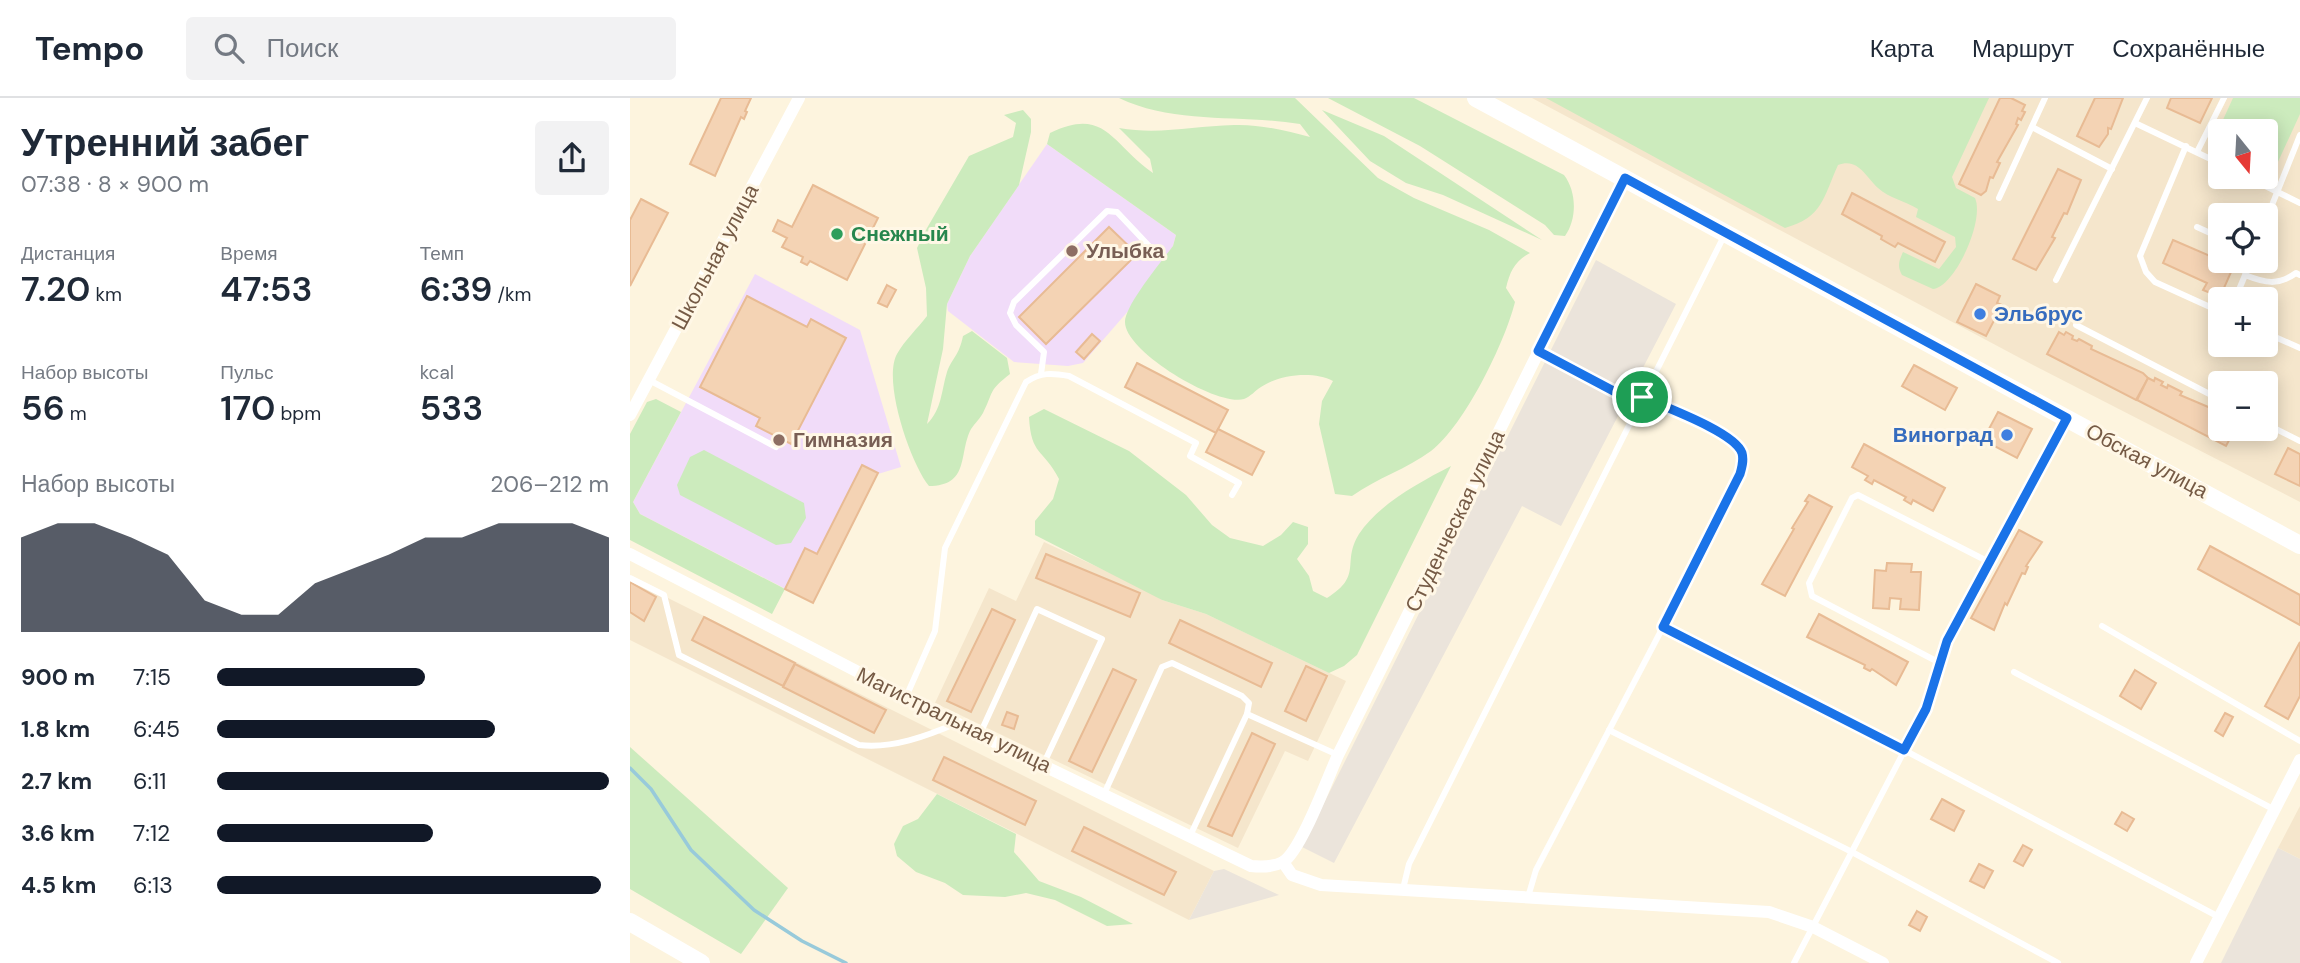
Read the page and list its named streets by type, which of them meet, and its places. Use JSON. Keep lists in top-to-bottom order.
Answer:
{
  "streets": {
    "street": [
      "Школьная улица",
      "Обская улица",
      "Студенческая улица",
      "Магистральная улица"
    ]
  },
  "crossings": [
    ["Обская улица", "Студенческая улица"],
    ["Студенческая улица", "Магистральная улица"]
  ],
  "places": [
    "Снежный",
    "Улыбка",
    "Эльбрус",
    "Виноград",
    "Гимназия"
  ],
  "north": "bottom",
  "page": {
    "header": "Tempo",
    "search": "Поиск",
    "nav": ["Карта", "Маршрут", "Сохранённые"],
    "heading": ["Утренний забег", "07:38 · 8 × 900 m"],
    "map_buttons": ["+", "−"],
    "stats": [
      ["Дистанция", "7.20 km"],
      ["Время", "47:53"],
      ["Темп", "6:39 /km"],
      ["Набор высоты", "56 m"],
      ["Пульс", "170 bpm"],
      ["kcal", "533"]
    ],
    "chart": ["Набор высоты", "206–212 m"],
    "list": [
      {
        "name": "900 m",
        "note": "7:15"
      },
      {
        "name": "1.8 km",
        "note": "6:45"
      },
      {
        "name": "2.7 km",
        "note": "6:11"
      },
      {
        "name": "3.6 km",
        "note": "7:12"
      },
      {
        "name": "4.5 km",
        "note": "6:13"
      }
    ]
  }
}
